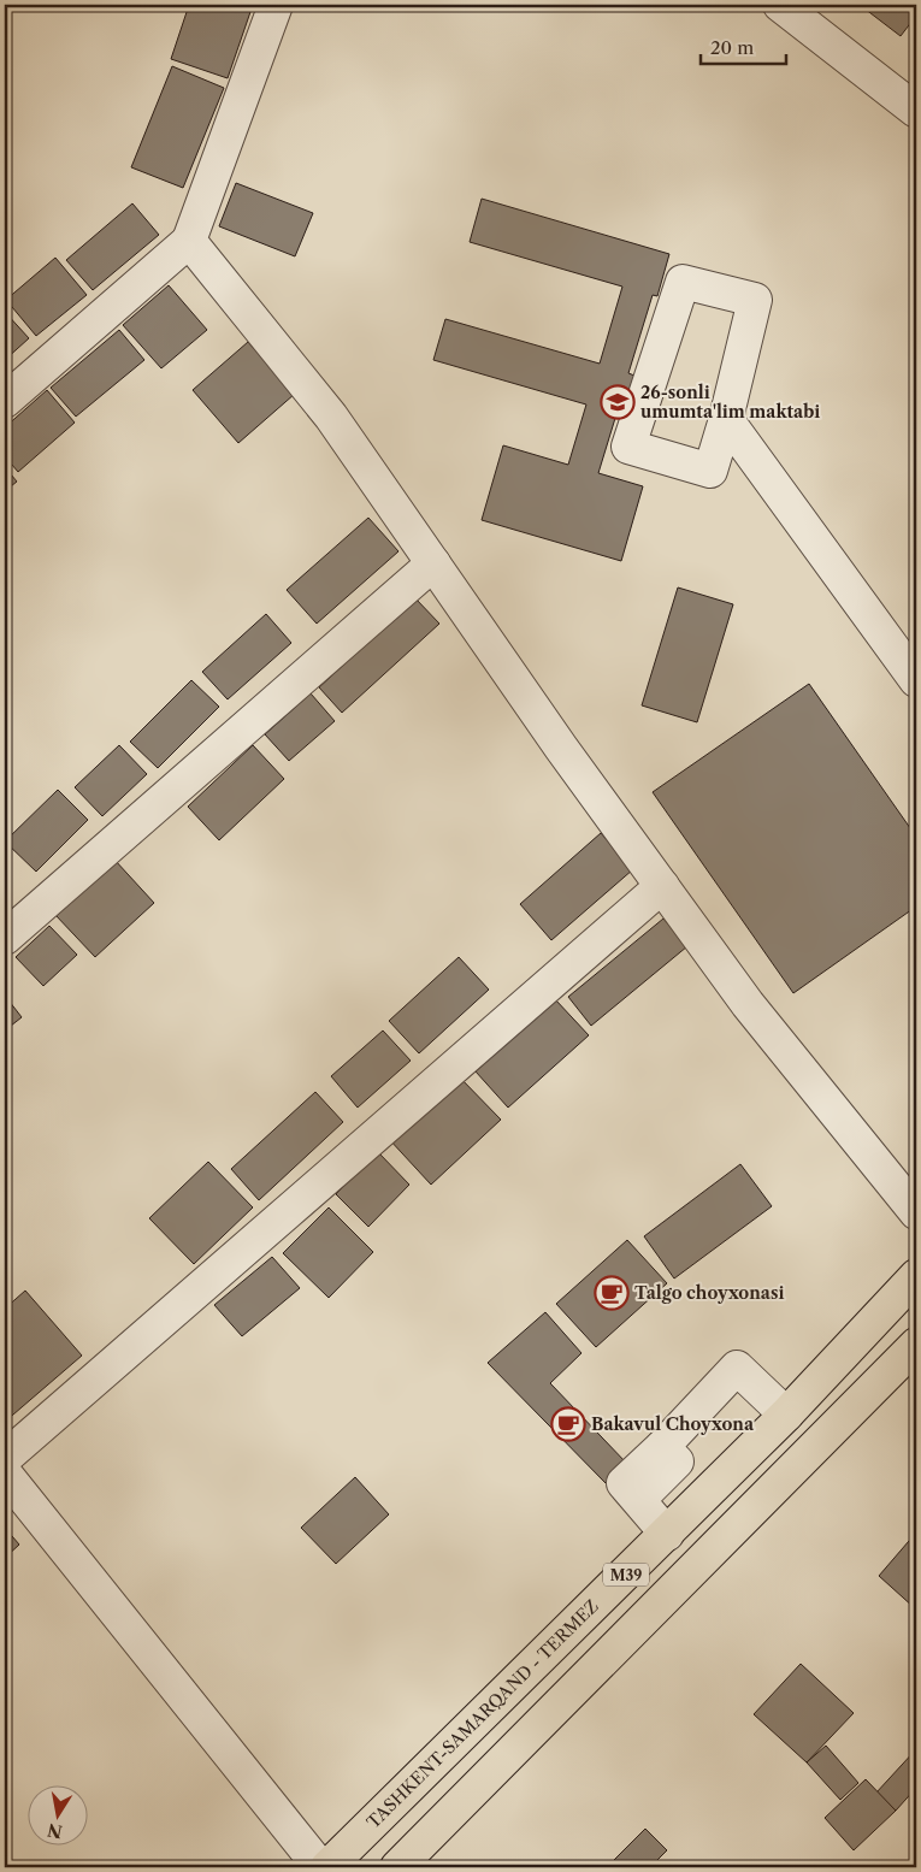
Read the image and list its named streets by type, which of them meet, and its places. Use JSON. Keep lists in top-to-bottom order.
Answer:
{
  "streets": {
    "highway": ["M39", "TASHKENT-SAMARQAND - TERMEZ"]
  },
  "places": {
    "school or university": ["26-sonli umumta'lim maktabi"],
    "cafe": ["Talgo choyxonasi", "Bakavul Choyxona"]
  },
  "scale_bar": "20 m",
  "north": "bottom"
}
